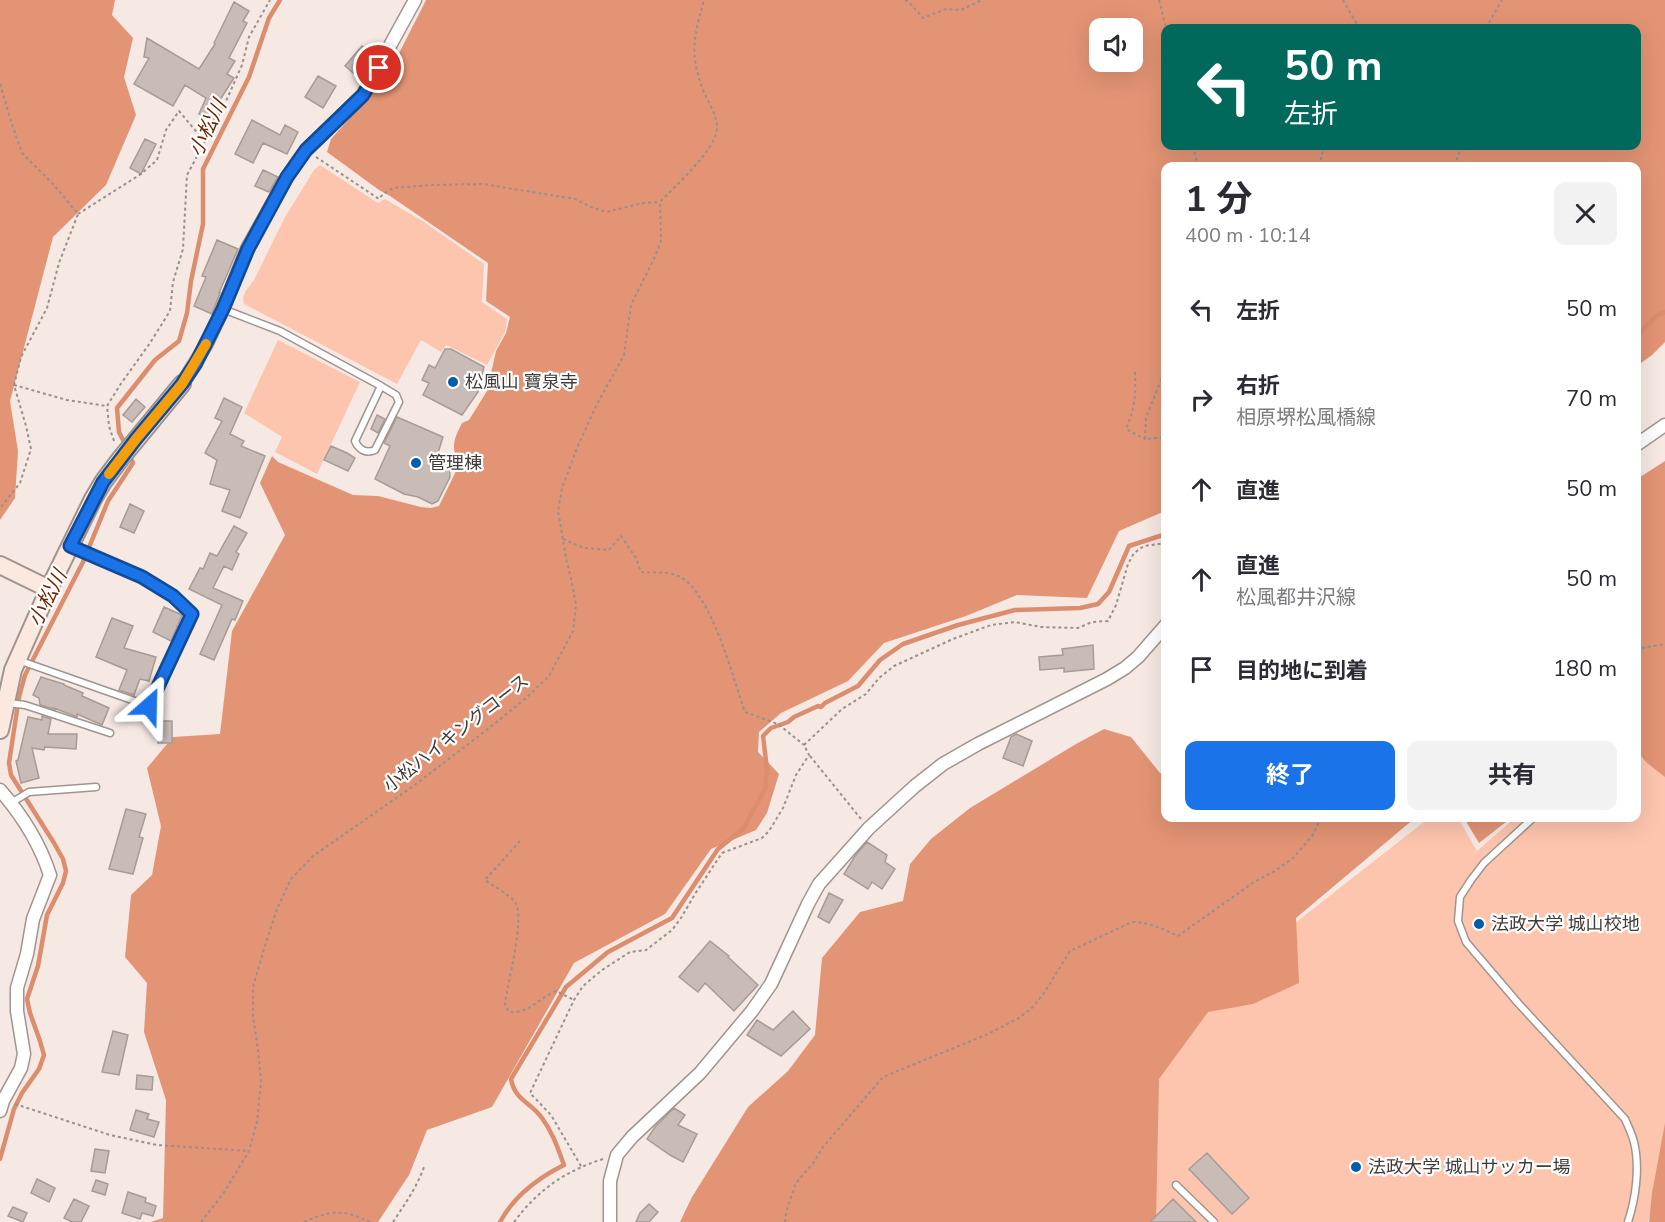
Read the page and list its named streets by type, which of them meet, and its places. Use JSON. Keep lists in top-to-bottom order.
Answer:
{
  "streets": {
    "path": ["小松ハイキングコース"]
  },
  "water": ["小松川"],
  "places": [
    "松風山 寶泉寺",
    "管理棟",
    "法政大学 城山校地",
    "法政大学 城山サッカー場"
  ],
  "page": {
    "turn": ["50 m", "左折"],
    "heading": ["1 分", "400 m · 10:14"],
    "list": [
      {
        "name": "左折",
        "value": "50 m"
      },
      {
        "name": "右折",
        "note": "相原堺松風橋線",
        "value": "70 m"
      },
      {
        "name": "直進",
        "value": "50 m"
      },
      {
        "name": "直進",
        "note": "松風都井沢線",
        "value": "50 m"
      },
      {
        "name": "目的地に到着",
        "value": "180 m"
      }
    ],
    "buttons": ["終了", "共有"]
  }
}
